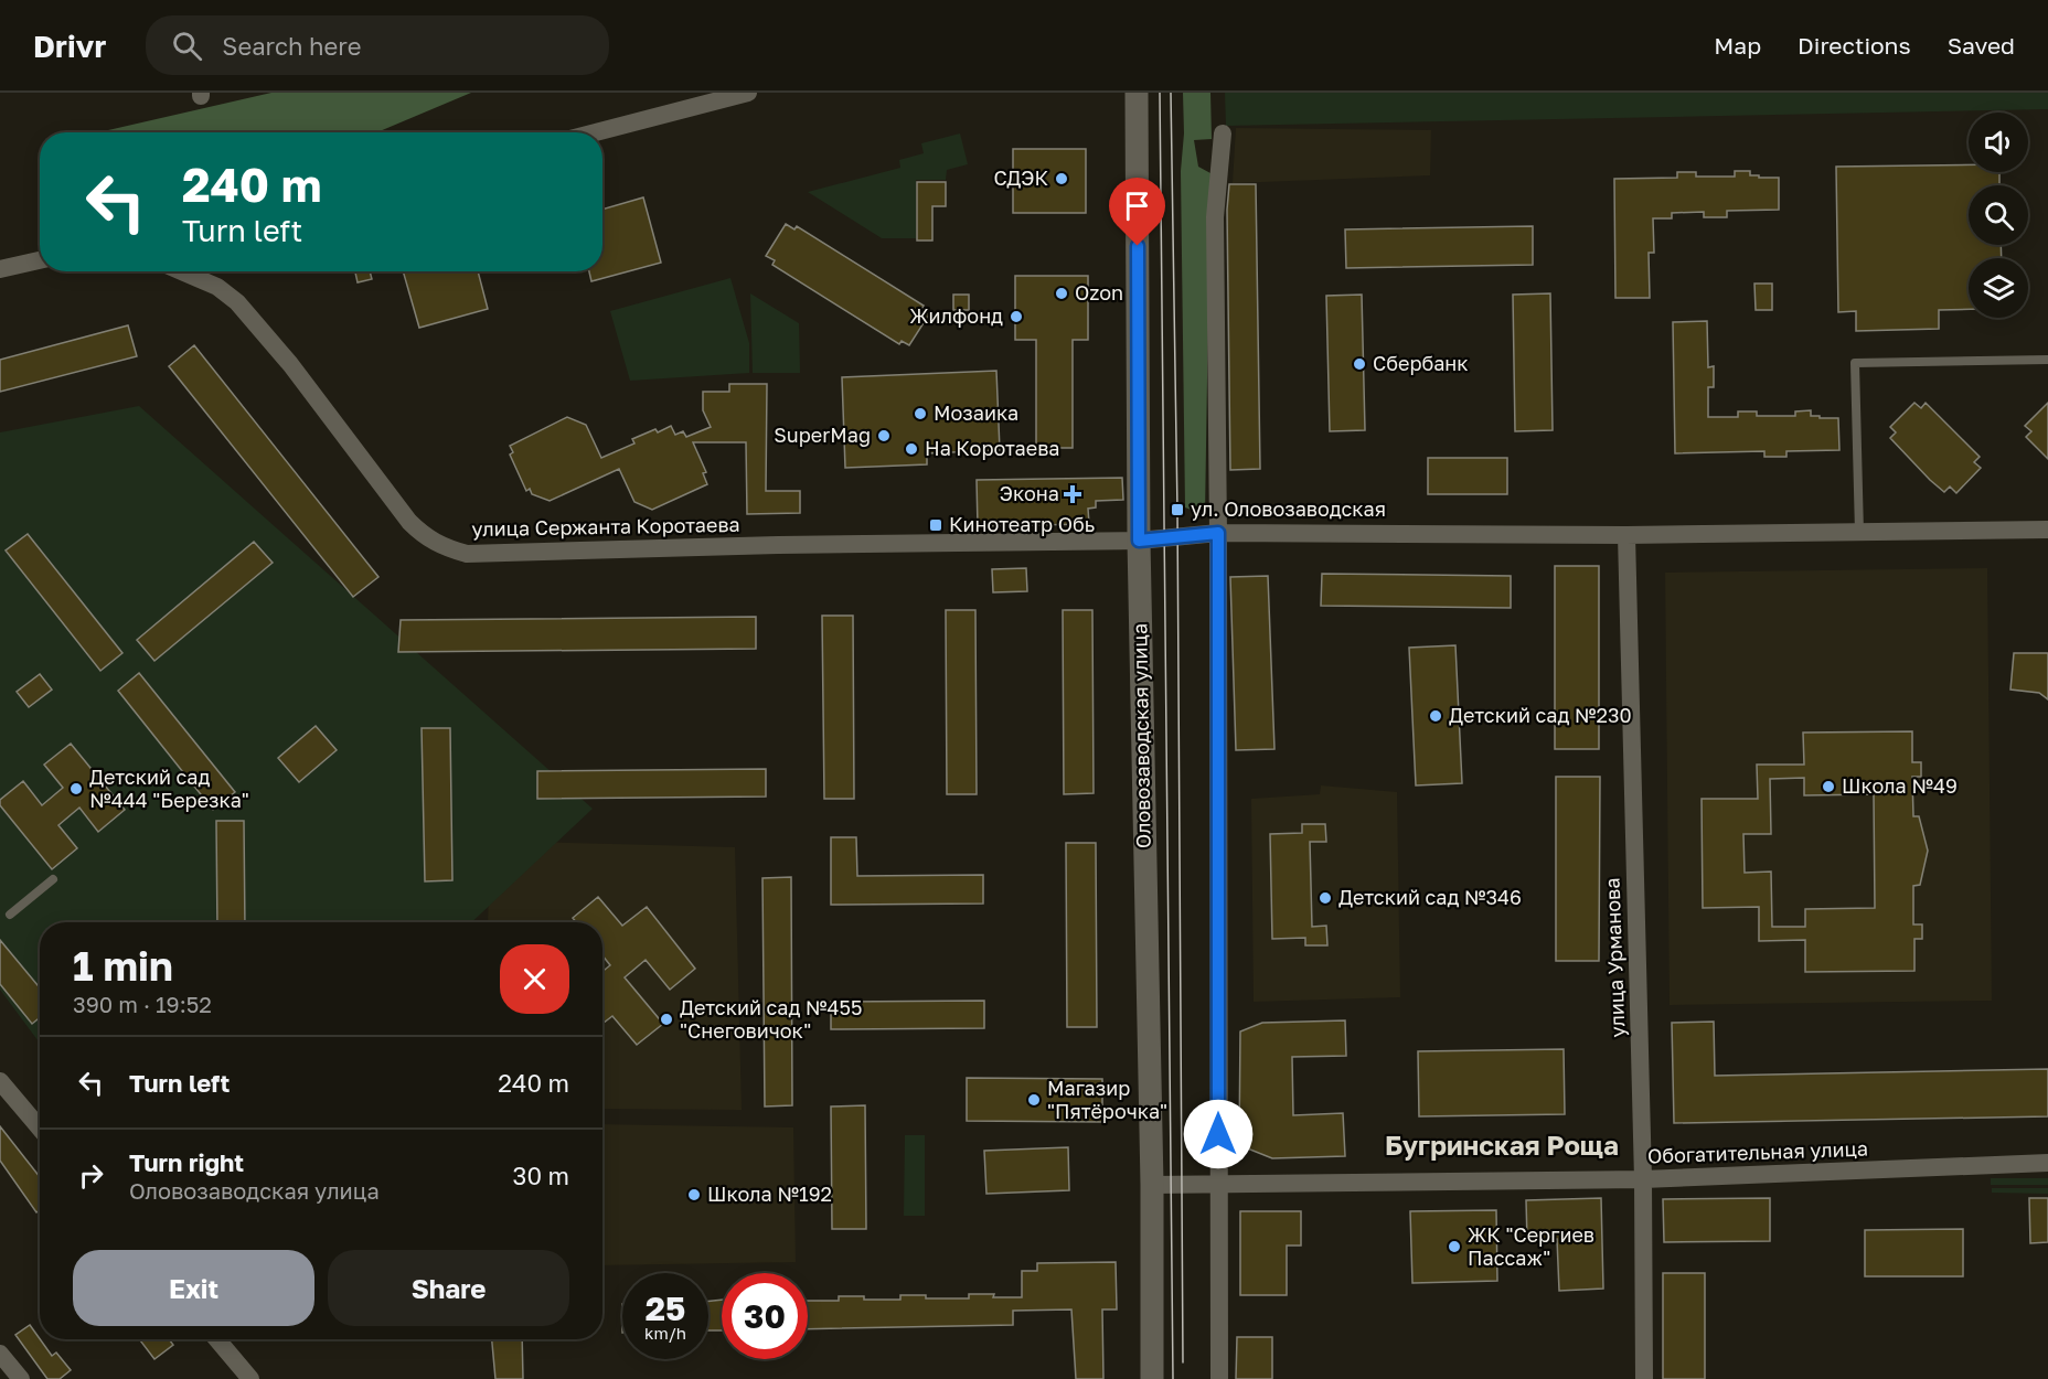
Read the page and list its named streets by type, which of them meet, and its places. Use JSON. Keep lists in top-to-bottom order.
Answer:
{
  "streets": {
    "street": [
      "улица Сержанта Коротаева",
      "Оловозаводская улица",
      "улица Урманова",
      "Обогатительная улица"
    ]
  },
  "crossings": [
    ["улица Сержанта Коротаева", "Оловозаводская улица"],
    ["улица Сержанта Коротаева", "улица Урманова"],
    ["Оловозаводская улица", "Обогатительная улица"],
    ["улица Урманова", "Обогатительная улица"]
  ],
  "districts": ["Бугринская Роща"],
  "places": {
    "other": [
      "СДЭК",
      "Ozon",
      "Жилфонд",
      "Сбербанк",
      "Мозаика",
      "SuperMag",
      "На Коротаева",
      "Детский сад №230",
      "Школа №49",
      "Детский сад №444 \"Березка\"",
      "Детский сад №346",
      "Детский сад №455 \"Снеговичок\"",
      "Магазир \"Пятёрочка\"",
      "Школа №192",
      "ЖК \"Сергиев Пассаж\""
    ],
    "health": ["Экона"],
    "transit": ["ул. Оловозаводская", "Кинотеатр Обь"]
  },
  "page": {
    "header": "Drivr",
    "search": "Search here",
    "nav": ["Map", "Directions", "Saved"],
    "turn": ["240 m", "Turn left"],
    "heading": ["1 min", "390 m · 19:52"],
    "list": [
      {
        "name": "Turn left",
        "value": "240 m"
      },
      {
        "name": "Turn right",
        "note": "Оловозаводская улица",
        "value": "30 m"
      }
    ],
    "buttons": ["Exit", "Share"],
    "speed": "25 km/h",
    "limit": "30"
  }
}
